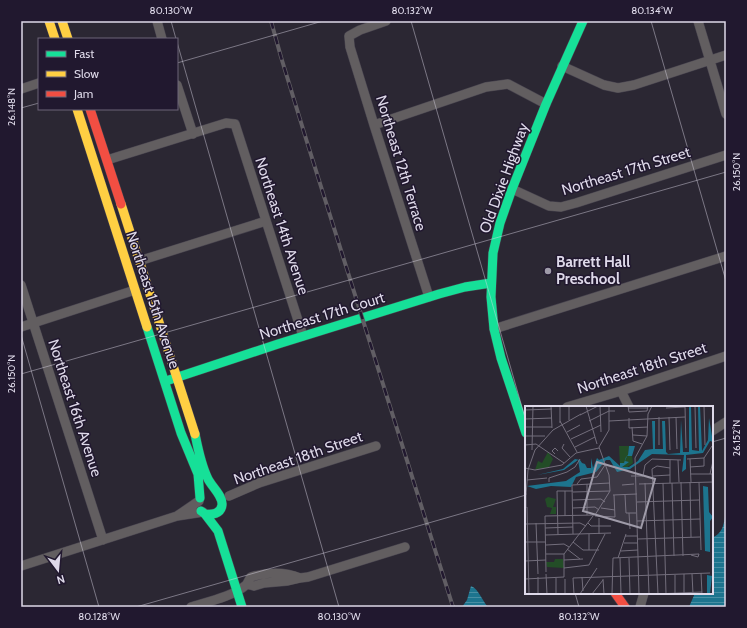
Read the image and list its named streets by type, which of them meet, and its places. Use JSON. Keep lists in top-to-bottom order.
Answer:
{
  "streets": {
    "street": [
      "Northeast 12th Terrace",
      "Northeast 17th Street",
      "Old Dixie Highway",
      "Northeast 14th Avenue",
      "Northeast 15th Avenue",
      "Northeast 17th Court",
      "Northeast 18th Street",
      "Northeast 16th Avenue"
    ]
  },
  "crossings": [
    ["Northeast 12th Terrace", "Northeast 17th Court"],
    ["Northeast 17th Street", "Old Dixie Highway"],
    ["Old Dixie Highway", "Northeast 17th Court"],
    ["Northeast 14th Avenue", "Northeast 17th Court"],
    ["Northeast 15th Avenue", "Northeast 17th Court"],
    ["Northeast 15th Avenue", "Northeast 18th Street"]
  ],
  "places": ["Barrett Hall Preschool"],
  "legend": ["Fast", "Slow", "Jam"],
  "north": "bottom",
  "coordinates": [
    "80.130°W",
    "80.132°W",
    "80.134°W",
    "26.148°N",
    "26.150°N",
    "26.152°N",
    "80.128°W"
  ]
}
